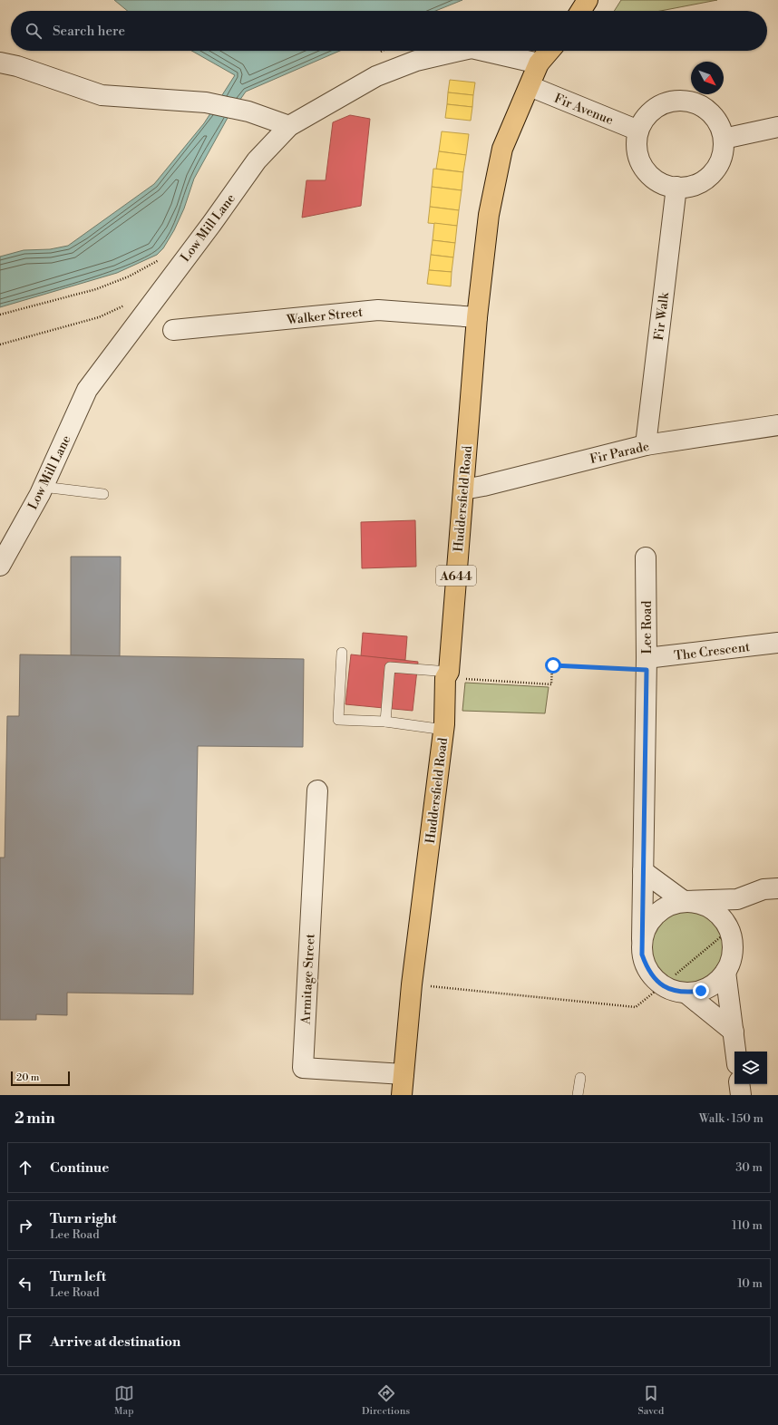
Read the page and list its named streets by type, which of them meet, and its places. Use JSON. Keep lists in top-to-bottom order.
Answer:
{
  "streets": {
    "highway": ["Huddersfield Road", "A644"],
    "street": [
      "Fir Avenue",
      "Low Mill Lane",
      "Walker Street",
      "Fir Walk",
      "Fir Parade",
      "Lee Road",
      "The Crescent",
      "Armitage Street"
    ]
  },
  "crossings": [
    ["Fir Avenue", "Fir Walk"],
    ["Fir Avenue", "Huddersfield Road"],
    ["Low Mill Lane", "Huddersfield Road"],
    ["Walker Street", "Huddersfield Road"],
    ["Fir Walk", "Fir Parade"],
    ["Fir Parade", "Huddersfield Road"],
    ["Huddersfield Road", "Armitage Street"],
    ["Lee Road", "The Crescent"]
  ],
  "scale_bar": "20 m",
  "north": "bottom right",
  "page": {
    "search": "Search here",
    "scale": "20 m",
    "heading": ["2 min", "Walk · 150 m"],
    "list": [
      ["Continue", "30 m"],
      ["Turn right", "Lee Road", "110 m"],
      ["Turn left", "Lee Road", "10 m"],
      "Arrive at destination"
    ],
    "nav": ["Map", "Directions", "Saved"]
  }
}
